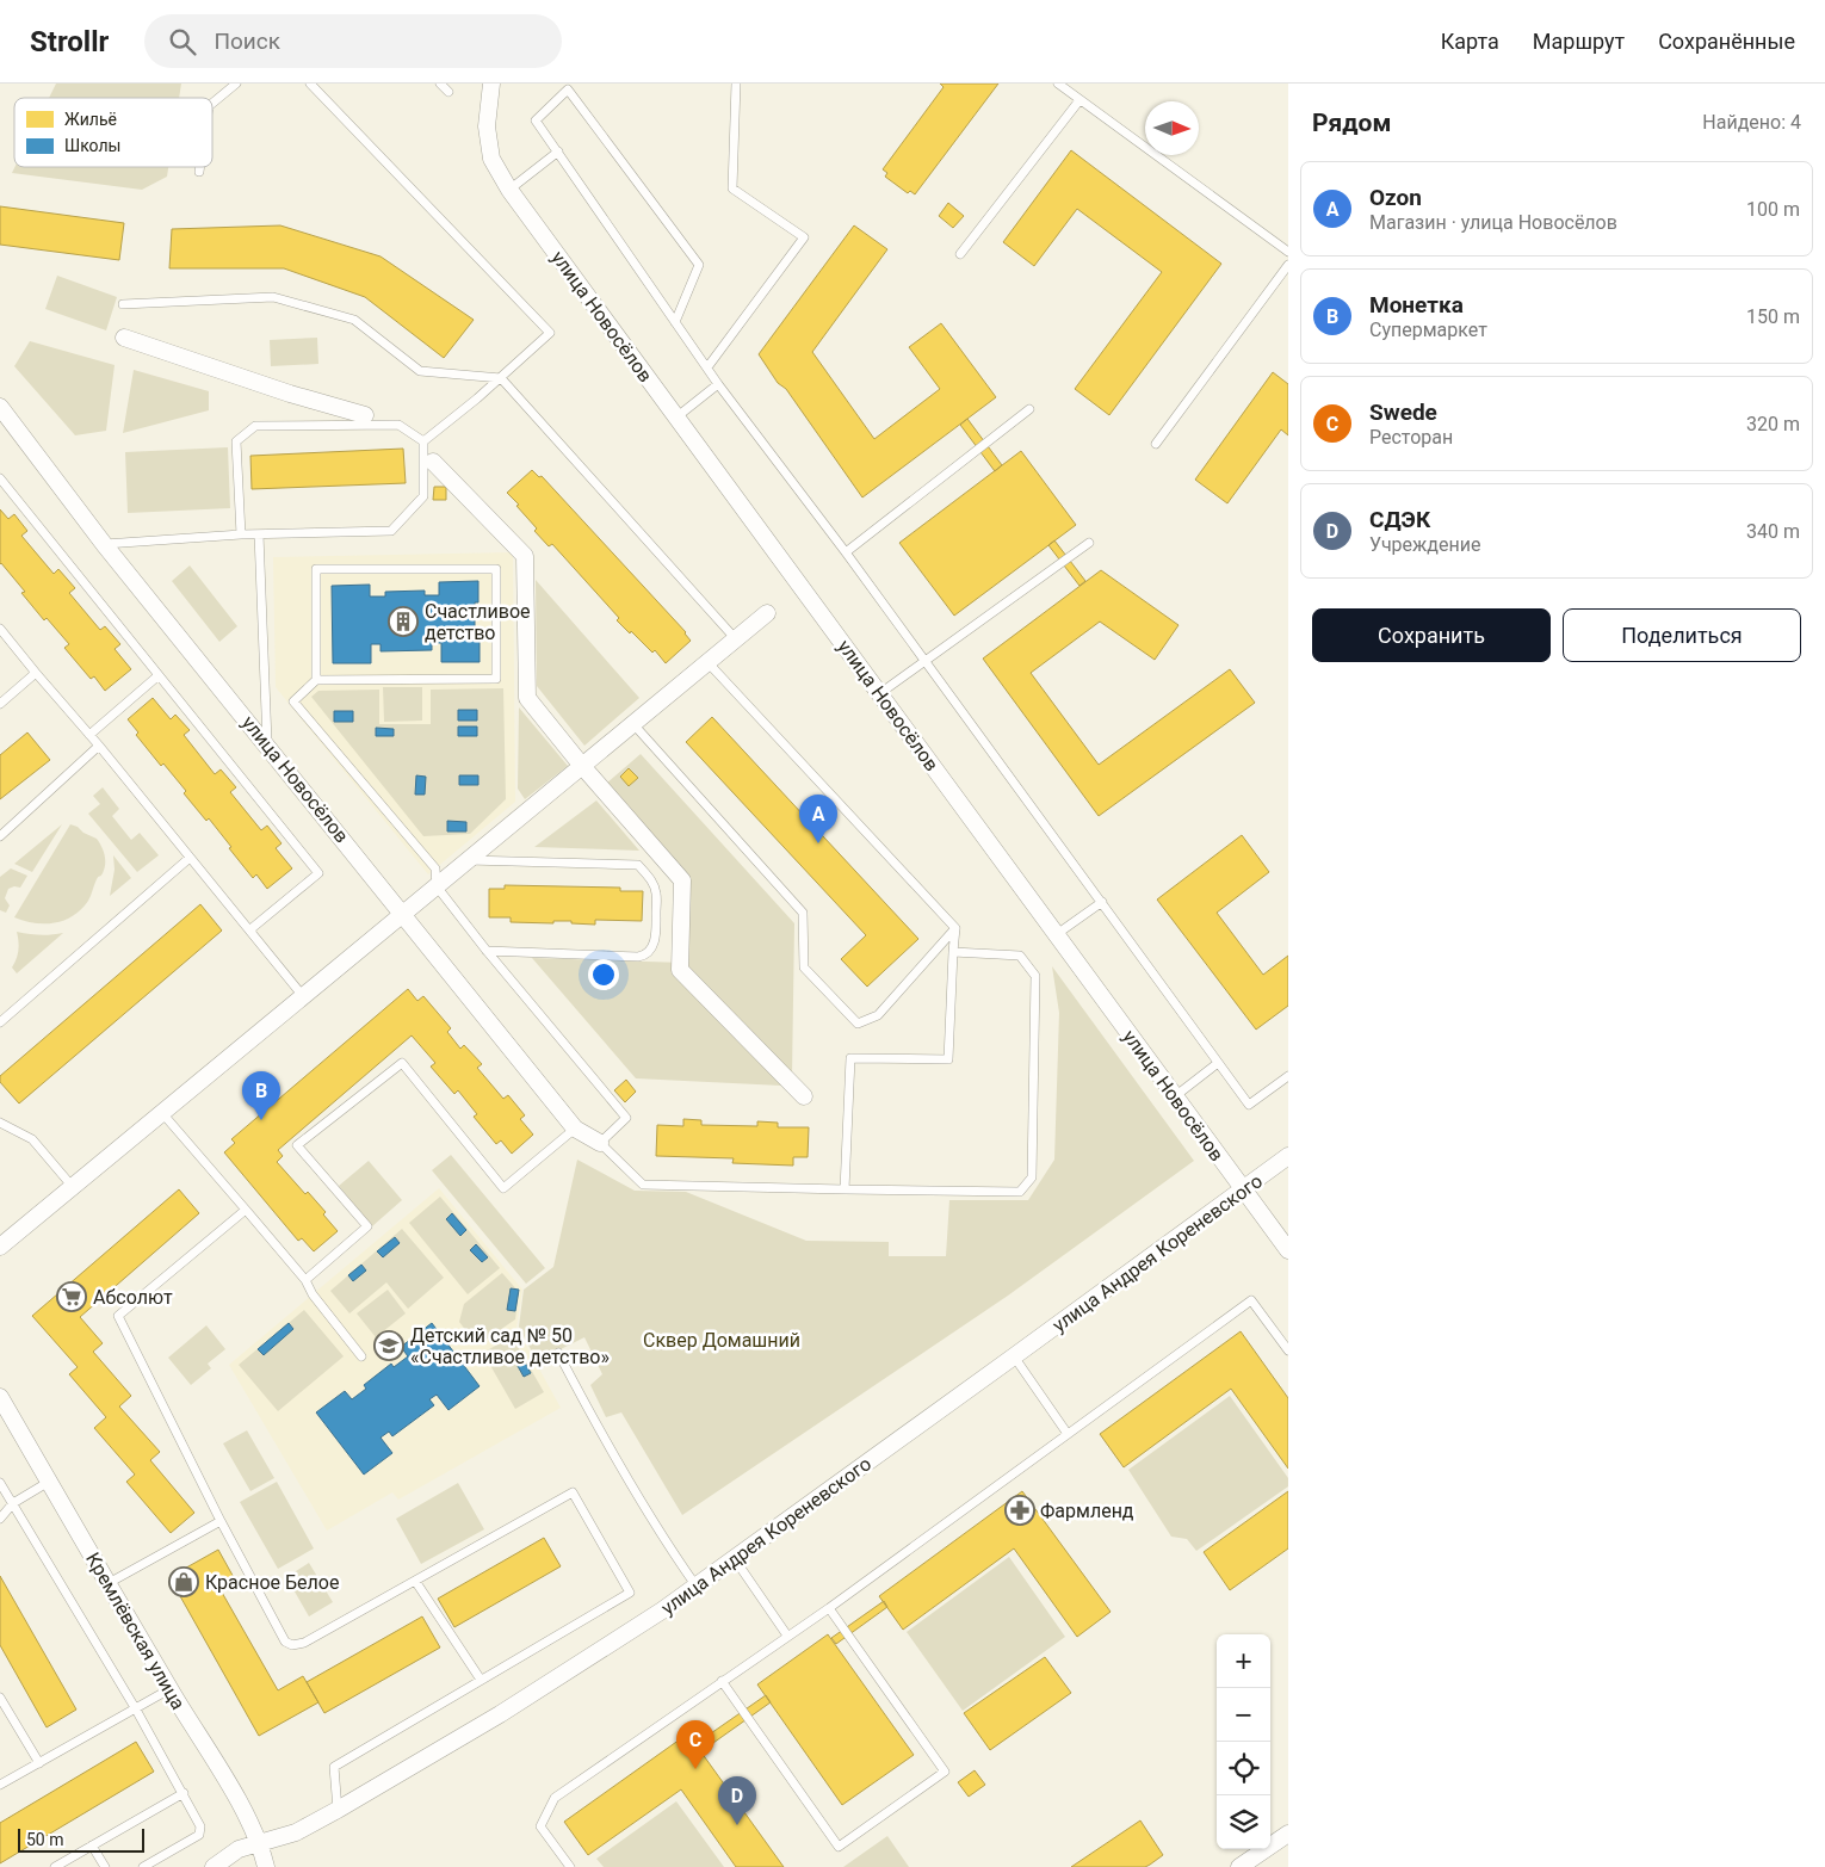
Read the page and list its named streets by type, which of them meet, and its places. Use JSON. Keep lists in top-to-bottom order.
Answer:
{
  "streets": {
    "street": ["улица Новосёлов", "улица Андрея Кореневского", "Кремлёвская улица"]
  },
  "crossings": [
    ["улица Новосёлов", "улица Андрея Кореневского"],
    ["улица Андрея Кореневского", "Кремлёвская улица"]
  ],
  "parks": ["Сквер Домашний"],
  "places": {
    "building": ["Счастливое детство"],
    "supermarket": ["Абсолют"],
    "school or university": ["Детский сад № 50 «Счастливое детство»"],
    "pharmacy": ["Фармленд"],
    "shop": ["Красное Белое"]
  },
  "legend": ["Жильё", "Школы"],
  "scale_bar": "50 m",
  "north": "right",
  "page": {
    "header": "Strollr",
    "search": "Поиск",
    "nav": ["Карта", "Маршрут", "Сохранённые"],
    "heading": ["Рядом", "Найдено: 4"],
    "list": [
      {
        "mark": "A",
        "name": "Ozon",
        "note": "Магазин · улица Новосёлов",
        "value": "100 m"
      },
      {
        "mark": "B",
        "name": "Монетка",
        "note": "Супермаркет",
        "value": "150 m"
      },
      {
        "mark": "C",
        "name": "Swede",
        "note": "Ресторан",
        "value": "320 m"
      },
      {
        "mark": "D",
        "name": "СДЭК",
        "note": "Учреждение",
        "value": "340 m"
      }
    ],
    "buttons": ["Сохранить", "Поделиться"],
    "pins": [
      "A",
      "B",
      "C",
      "D"
    ],
    "map_buttons": ["+", "−"],
    "scale": "50 m"
  }
}
